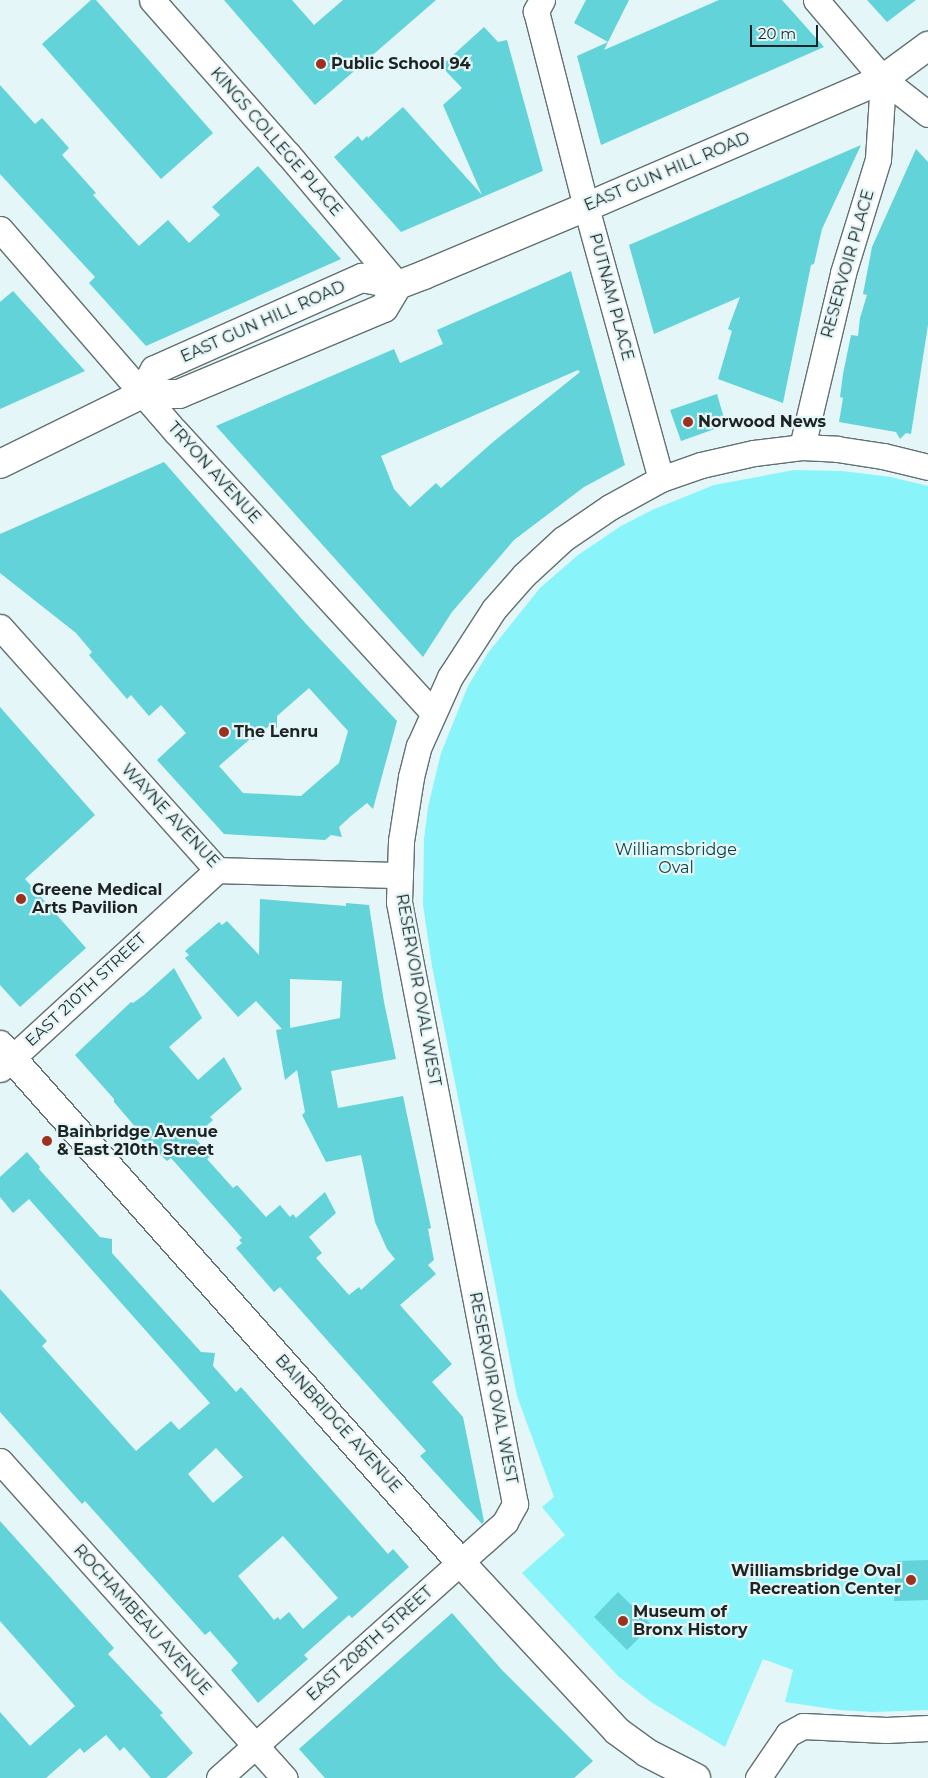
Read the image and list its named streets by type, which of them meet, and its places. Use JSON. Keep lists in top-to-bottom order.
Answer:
{
  "streets": {
    "main road": ["EAST GUN HILL ROAD", "BAINBRIDGE AVENUE"],
    "street": [
      "KINGS COLLEGE PLACE",
      "RESERVOIR PLACE",
      "PUTNAM PLACE",
      "TRYON AVENUE",
      "WAYNE AVENUE",
      "EAST 210TH STREET",
      "RESERVOIR OVAL WEST",
      "ROCHAMBEAU AVENUE",
      "EAST 208TH STREET"
    ]
  },
  "crossings": [
    ["KINGS COLLEGE PLACE", "EAST GUN HILL ROAD"],
    ["EAST GUN HILL ROAD", "RESERVOIR PLACE"],
    ["EAST GUN HILL ROAD", "PUTNAM PLACE"],
    ["EAST GUN HILL ROAD", "TRYON AVENUE"],
    ["RESERVOIR PLACE", "RESERVOIR OVAL WEST"],
    ["PUTNAM PLACE", "RESERVOIR OVAL WEST"],
    ["TRYON AVENUE", "RESERVOIR OVAL WEST"],
    ["WAYNE AVENUE", "EAST 210TH STREET"],
    ["WAYNE AVENUE", "RESERVOIR OVAL WEST"],
    ["EAST 210TH STREET", "BAINBRIDGE AVENUE"],
    ["RESERVOIR OVAL WEST", "EAST 208TH STREET"],
    ["BAINBRIDGE AVENUE", "EAST 208TH STREET"],
    ["ROCHAMBEAU AVENUE", "EAST 208TH STREET"]
  ],
  "parks": ["Williamsbridge Oval"],
  "places": [
    "Public School 94",
    "Norwood News",
    "The Lenru",
    "Greene Medical Arts Pavilion",
    "Bainbridge Avenue & East 210th Street",
    "Williamsbridge Oval Recreation Center",
    "Museum of Bronx History"
  ],
  "scale_bar": "20 m"
}
